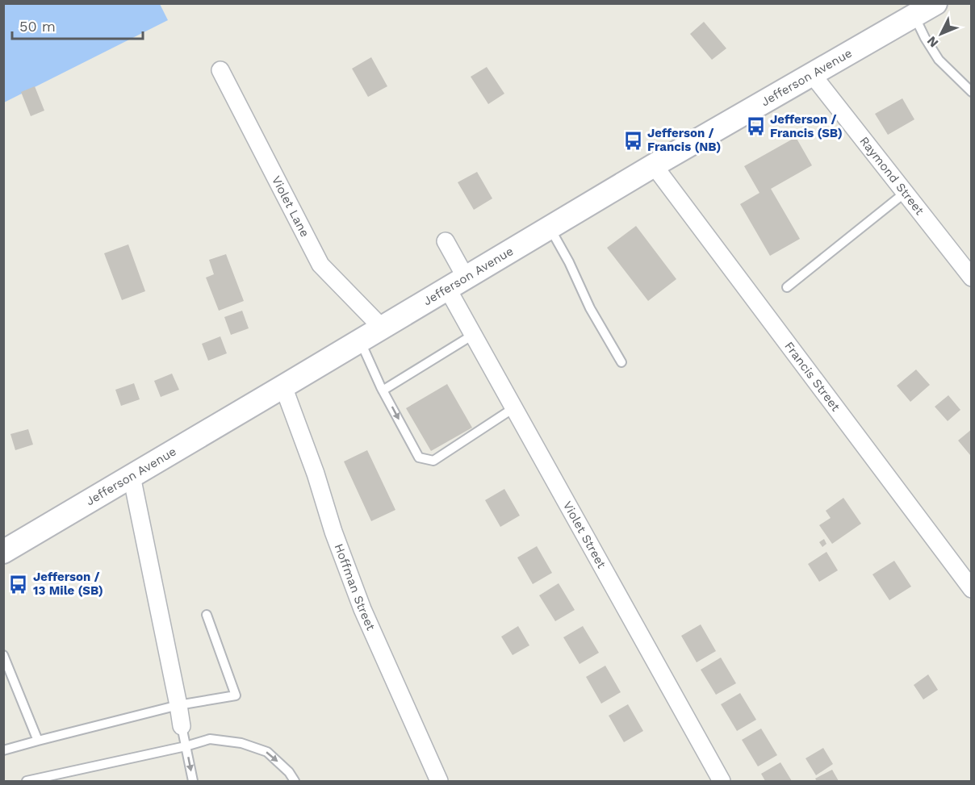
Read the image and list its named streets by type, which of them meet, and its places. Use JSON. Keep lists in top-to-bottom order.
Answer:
{
  "streets": {
    "main road": ["Jefferson Avenue"],
    "street": [
      "Raymond Street",
      "Violet Lane",
      "Francis Street",
      "Violet Street",
      "Hoffman Street"
    ]
  },
  "crossings": [
    ["Jefferson Avenue", "Raymond Street"],
    ["Jefferson Avenue", "Violet Lane"],
    ["Jefferson Avenue", "Francis Street"],
    ["Jefferson Avenue", "Violet Street"],
    ["Jefferson Avenue", "Hoffman Street"]
  ],
  "places": {
    "bus stop": ["Jefferson / Francis (SB)", "Jefferson / Francis (NB)", "Jefferson / 13 Mile (SB)"]
  },
  "scale_bar": "50 m",
  "north": "bottom left"
}
